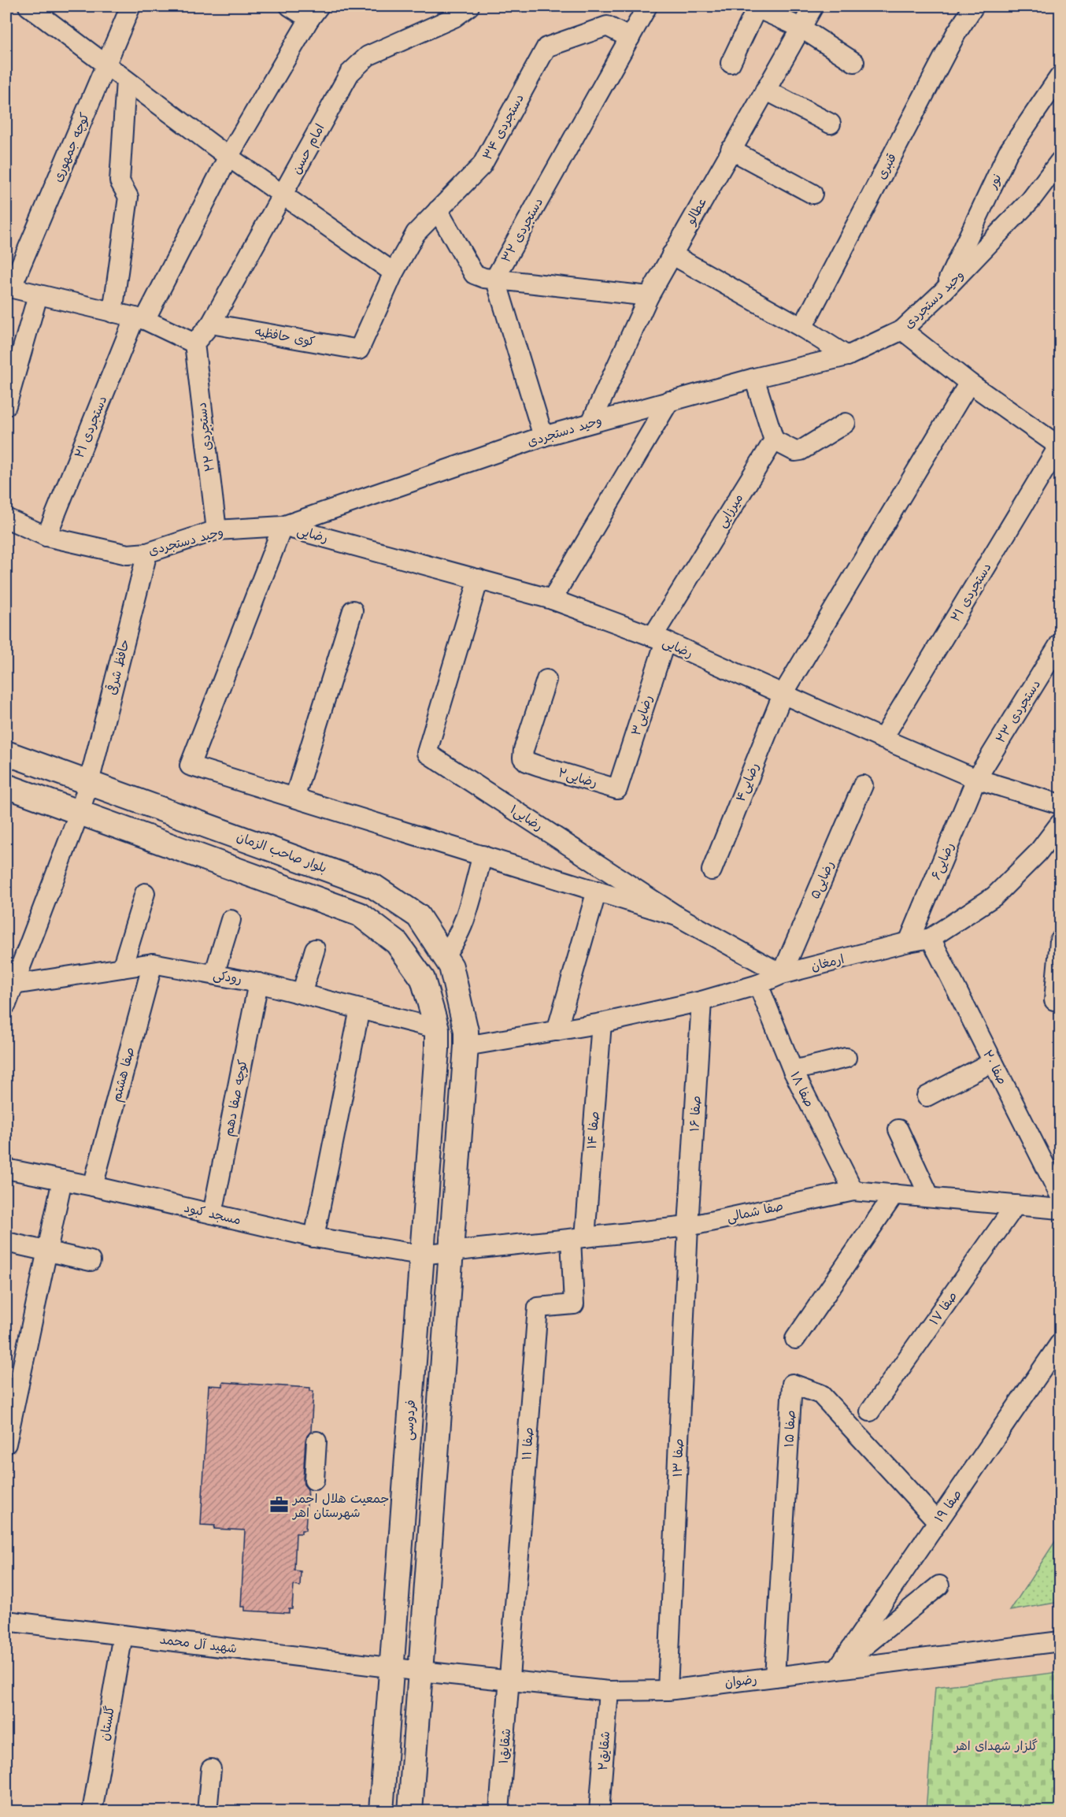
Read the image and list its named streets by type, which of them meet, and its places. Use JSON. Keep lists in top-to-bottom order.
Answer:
{
  "streets": {
    "main road": ["بلوار صاحب الزمان", "فردوسی"],
    "street": [
      "دستجردی ۳۴",
      "کوچه جمهوری",
      "امام حسن",
      "قنبری",
      "نور",
      "عطالو",
      "دستجردی ۳۲",
      "وحید دستجردی",
      "کوی حافظیه",
      "دستجردی ۲۱",
      "دستجردی ۲۲",
      "میرزایی",
      "رضایی",
      "حافظ شرقی",
      "دستجردی ۲۳",
      "رضایی۳",
      "رضایی۲",
      "رضایی۴",
      "رضایی۱",
      "رضایی۶",
      "رضایی۵",
      "ارمغان",
      "رودکی",
      "صفا ۲۰",
      "صفا هشتم",
      "صفا ۱۸",
      "کوچه صفا دهم",
      "صفا ۱۶",
      "صفا ۱۴",
      "صفا شمالی",
      "مسجد کبود",
      "صفا ۱۷",
      "صفا ۱۵",
      "صفا ۱۱",
      "صفا ۱۳",
      "صفا ۱۹",
      "شهید آل محمد",
      "رضوان",
      "گلستان",
      "شقایق۱",
      "شقایق۲"
    ]
  },
  "crossings": [
    ["دستجردی ۳۴", "دستجردی ۳۲"],
    ["دستجردی ۳۴", "کوی حافظیه"],
    ["امام حسن", "کوی حافظیه"],
    ["امام حسن", "دستجردی ۲۲"],
    ["نور", "وحید دستجردی"],
    ["عطالو", "وحید دستجردی"],
    ["دستجردی ۳۲", "وحید دستجردی"],
    ["وحید دستجردی", "دستجردی ۲۱"],
    ["وحید دستجردی", "دستجردی ۲۲"],
    ["وحید دستجردی", "رضایی"],
    ["وحید دستجردی", "حافظ شرقی"],
    ["دستجردی ۲۱", "رضایی"],
    ["میرزایی", "رضایی"],
    ["میرزایی", "رضایی۳"],
    ["رضایی", "دستجردی ۲۳"],
    ["رضایی", "رضایی۳"],
    ["رضایی", "رضایی۴"],
    ["رضایی", "رضایی۱"],
    ["رضایی", "رضایی۶"],
    ["حافظ شرقی", "بلوار صاحب الزمان"],
    ["دستجردی ۲۳", "رضایی۶"],
    ["رضایی۳", "رضایی۲"],
    ["رضایی۱", "رضایی۵"],
    ["رضایی۱", "ارمغان"],
    ["بلوار صاحب الزمان", "ارمغان"],
    ["رضایی۶", "ارمغان"],
    ["رضایی۵", "ارمغان"],
    ["ارمغان", "صفا ۲۰"],
    ["ارمغان", "صفا ۱۸"],
    ["ارمغان", "صفا ۱۶"],
    ["ارمغان", "صفا ۱۴"],
    ["رودکی", "صفا هشتم"],
    ["رودکی", "کوچه صفا دهم"],
    ["رودکی", "فردوسی"],
    ["صفا هشتم", "مسجد کبود"],
    ["صفا ۱۸", "صفا شمالی"],
    ["کوچه صفا دهم", "مسجد کبود"],
    ["صفا ۱۶", "صفا شمالی"],
    ["صفا ۱۶", "صفا ۱۳"],
    ["صفا ۱۴", "صفا شمالی"],
    ["صفا ۱۴", "صفا ۱۱"],
    ["صفا شمالی", "مسجد کبود"],
    ["صفا شمالی", "صفا ۱۷"],
    ["صفا شمالی", "صفا ۱۱"],
    ["صفا شمالی", "صفا ۱۳"],
    ["مسجد کبود", "فردوسی"],
    ["فردوسی", "شهید آل محمد"],
    ["صفا ۱۵", "صفا ۱۹"],
    ["صفا ۱۵", "رضوان"],
    ["صفا ۱۱", "رضوان"],
    ["صفا ۱۱", "شقایق۱"],
    ["صفا ۱۳", "رضوان"],
    ["صفا ۱۹", "رضوان"],
    ["شهید آل محمد", "رضوان"],
    ["شهید آل محمد", "گلستان"],
    ["رضوان", "شقایق۱"],
    ["رضوان", "شقایق۲"]
  ],
  "parks": ["گلزار شهدای اهر"],
  "places": {
    "office": ["جمعیت هلال احمر شهرستان اهر"]
  }
}
